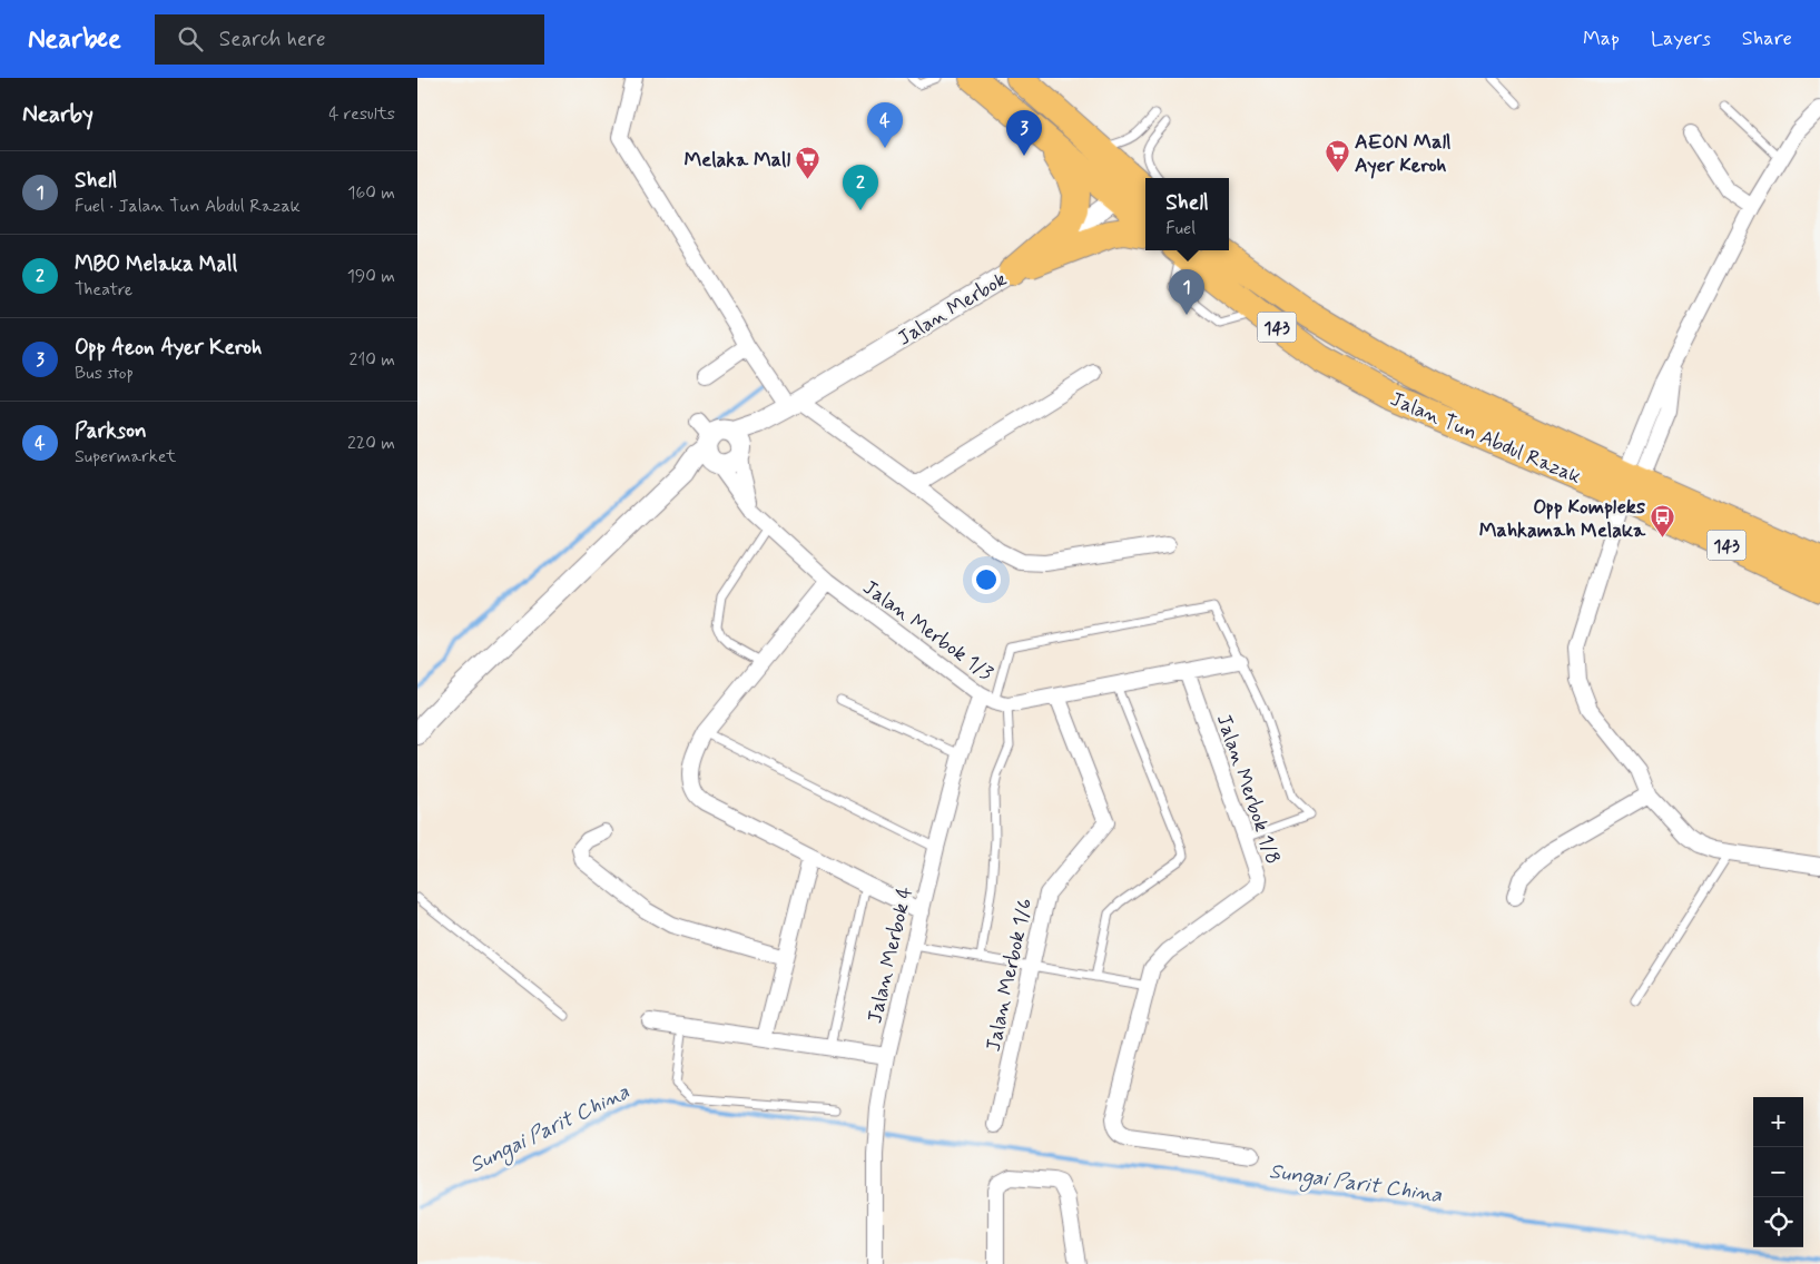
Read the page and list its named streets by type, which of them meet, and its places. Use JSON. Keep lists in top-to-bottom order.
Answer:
{
  "streets": {
    "highway": ["143", "Jalan Tun Abdul Razak"],
    "street": [
      "Jalan Merbok",
      "Jalan Merbok 1/3",
      "Jalan Merbok 1/8",
      "Jalan Merbok 4",
      "Jalan Merbok 1/6"
    ]
  },
  "crossings": [
    ["Jalan Merbok 1/3", "Jalan Merbok 4"]
  ],
  "water": ["Sungai Parit China"],
  "places": {
    "supermarket": ["AEON Mall Ayer Keroh", "Melaka Mall"],
    "bus stop": ["Opp Kompleks Mahkamah Melaka"]
  },
  "page": {
    "header": "Nearbee",
    "search": "Search here",
    "nav": ["Map", "Layers", "Share"],
    "heading": ["Nearby", "4 results"],
    "pins": [
      "4",
      "3",
      "2",
      "1"
    ],
    "list": [
      {
        "mark": "1",
        "name": "Shell",
        "note": "Fuel · Jalan Tun Abdul Razak",
        "value": "160 m"
      },
      {
        "mark": "2",
        "name": "MBO Melaka Mall",
        "note": "Theatre",
        "value": "190 m"
      },
      {
        "mark": "3",
        "name": "Opp Aeon Ayer Keroh",
        "note": "Bus stop",
        "value": "210 m"
      },
      {
        "mark": "4",
        "name": "Parkson",
        "note": "Supermarket",
        "value": "220 m"
      }
    ],
    "popup": ["Shell", "Fuel"],
    "map_buttons": ["+", "−"]
  }
}
